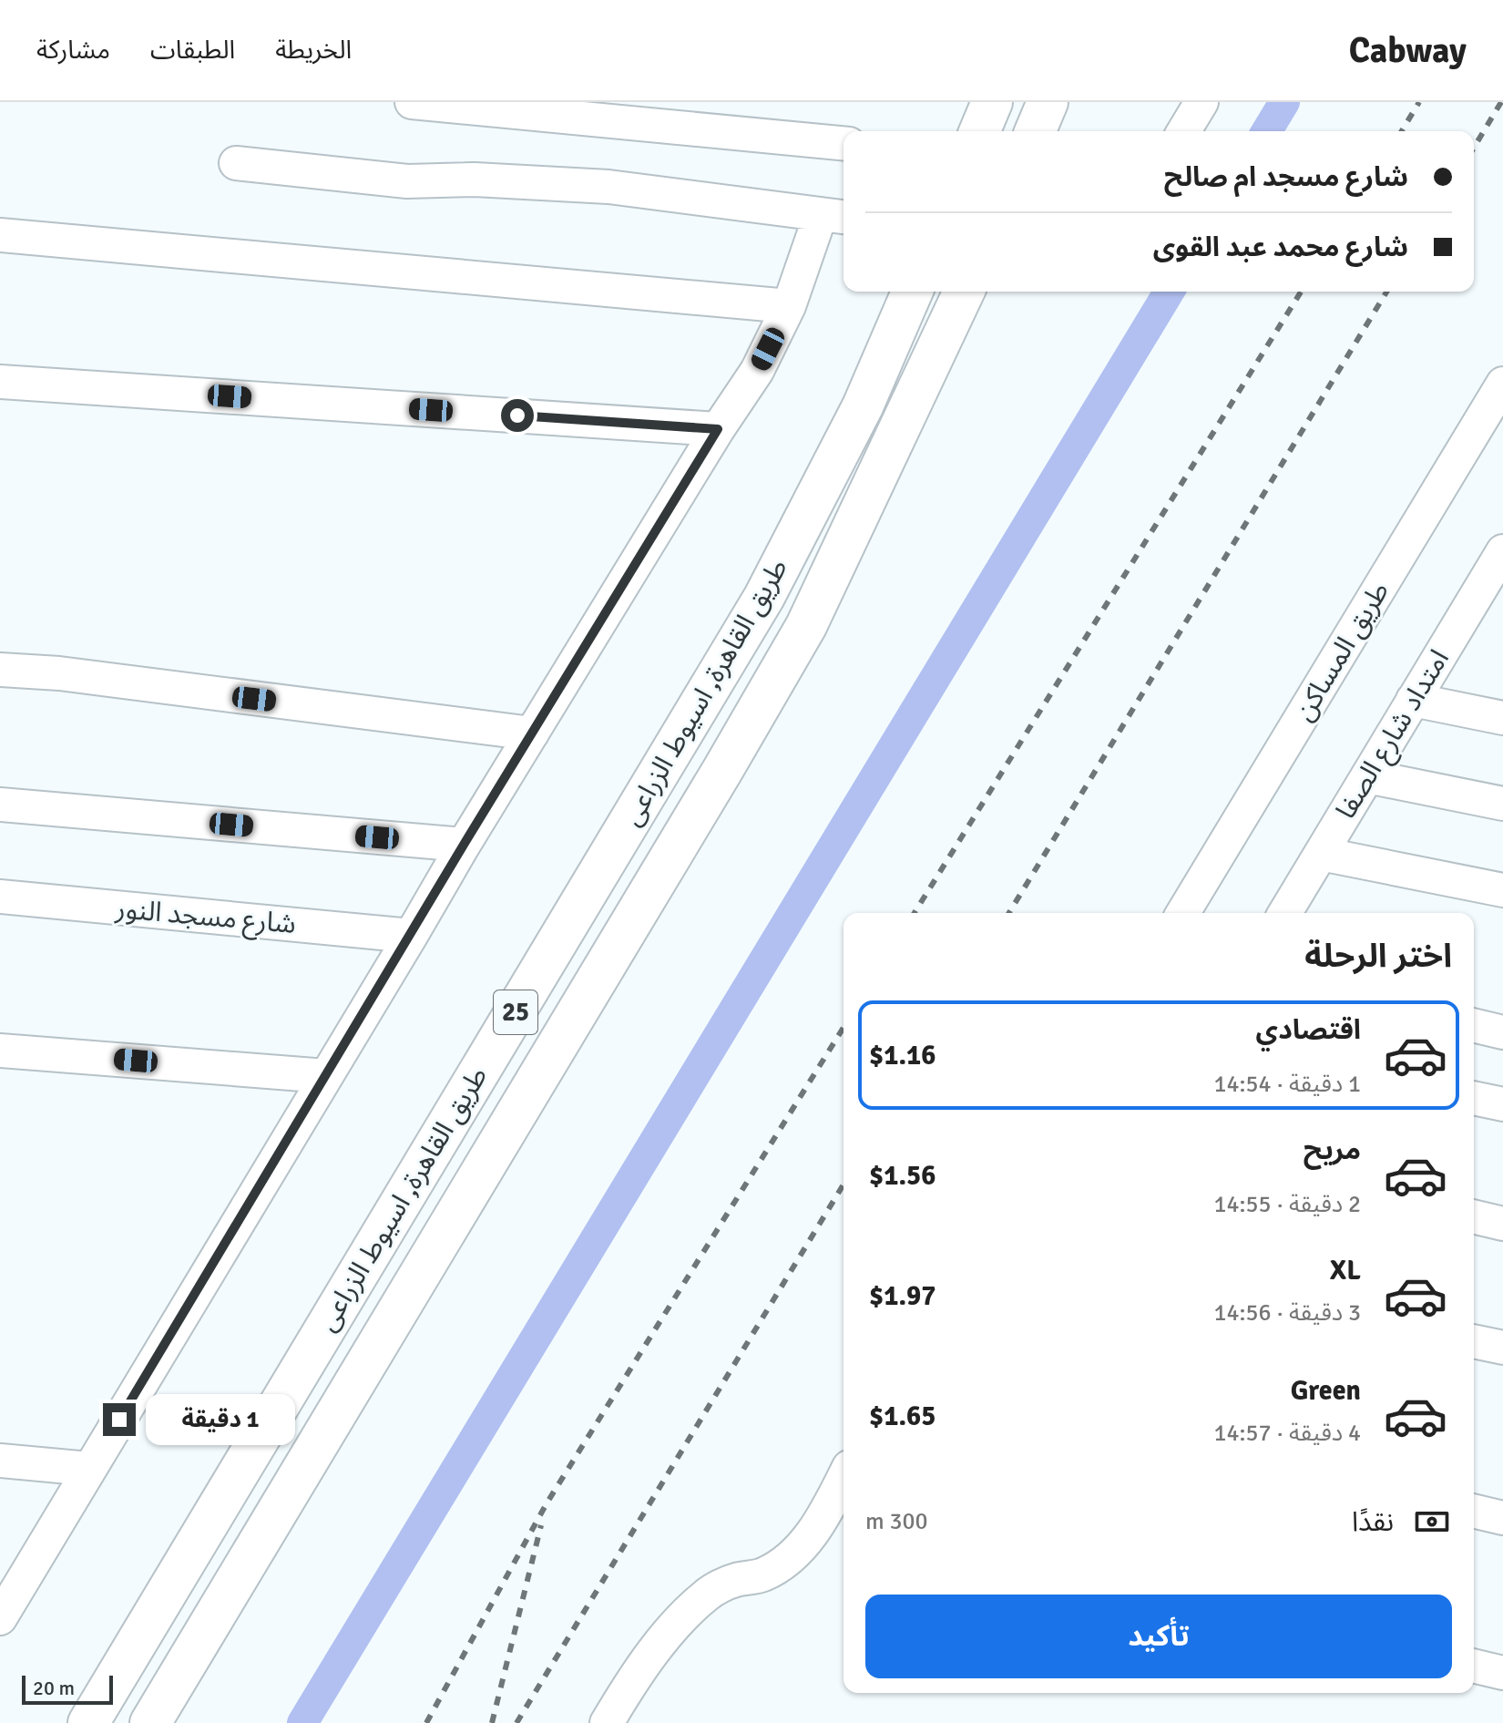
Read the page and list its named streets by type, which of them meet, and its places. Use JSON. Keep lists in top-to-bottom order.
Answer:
{
  "streets": {
    "highway": ["طريق القاهرة, اسيوط الزراعى", "25"],
    "street": ["طريق المساكن", "امتداد شارع الصفا", "شارع مسجد النور"]
  },
  "scale_bar": "20 m",
  "page": {
    "header": "Cabway",
    "nav": ["الخريطة", "الطبقات", "مشاركة"],
    "banner": ["شارع مسجد ام صالح", "شارع محمد عبد القوى"],
    "heading": "اختر الرحلة",
    "list": [
      {
        "name": "اقتصادي",
        "note": "1 دقيقة · 14:54",
        "value": "$1.16"
      },
      {
        "name": "مريح",
        "note": "2 دقيقة · 14:55",
        "value": "$1.56"
      },
      {
        "name": "XL",
        "note": "3 دقيقة · 14:56",
        "value": "$1.97"
      },
      {
        "name": "Green",
        "note": "4 دقيقة · 14:57",
        "value": "$1.65"
      }
    ],
    "bubble": "1 دقيقة",
    "pay": ["نقدًا", "300 m"],
    "buttons": "تأكيد",
    "scale": "20 m"
  }
}
